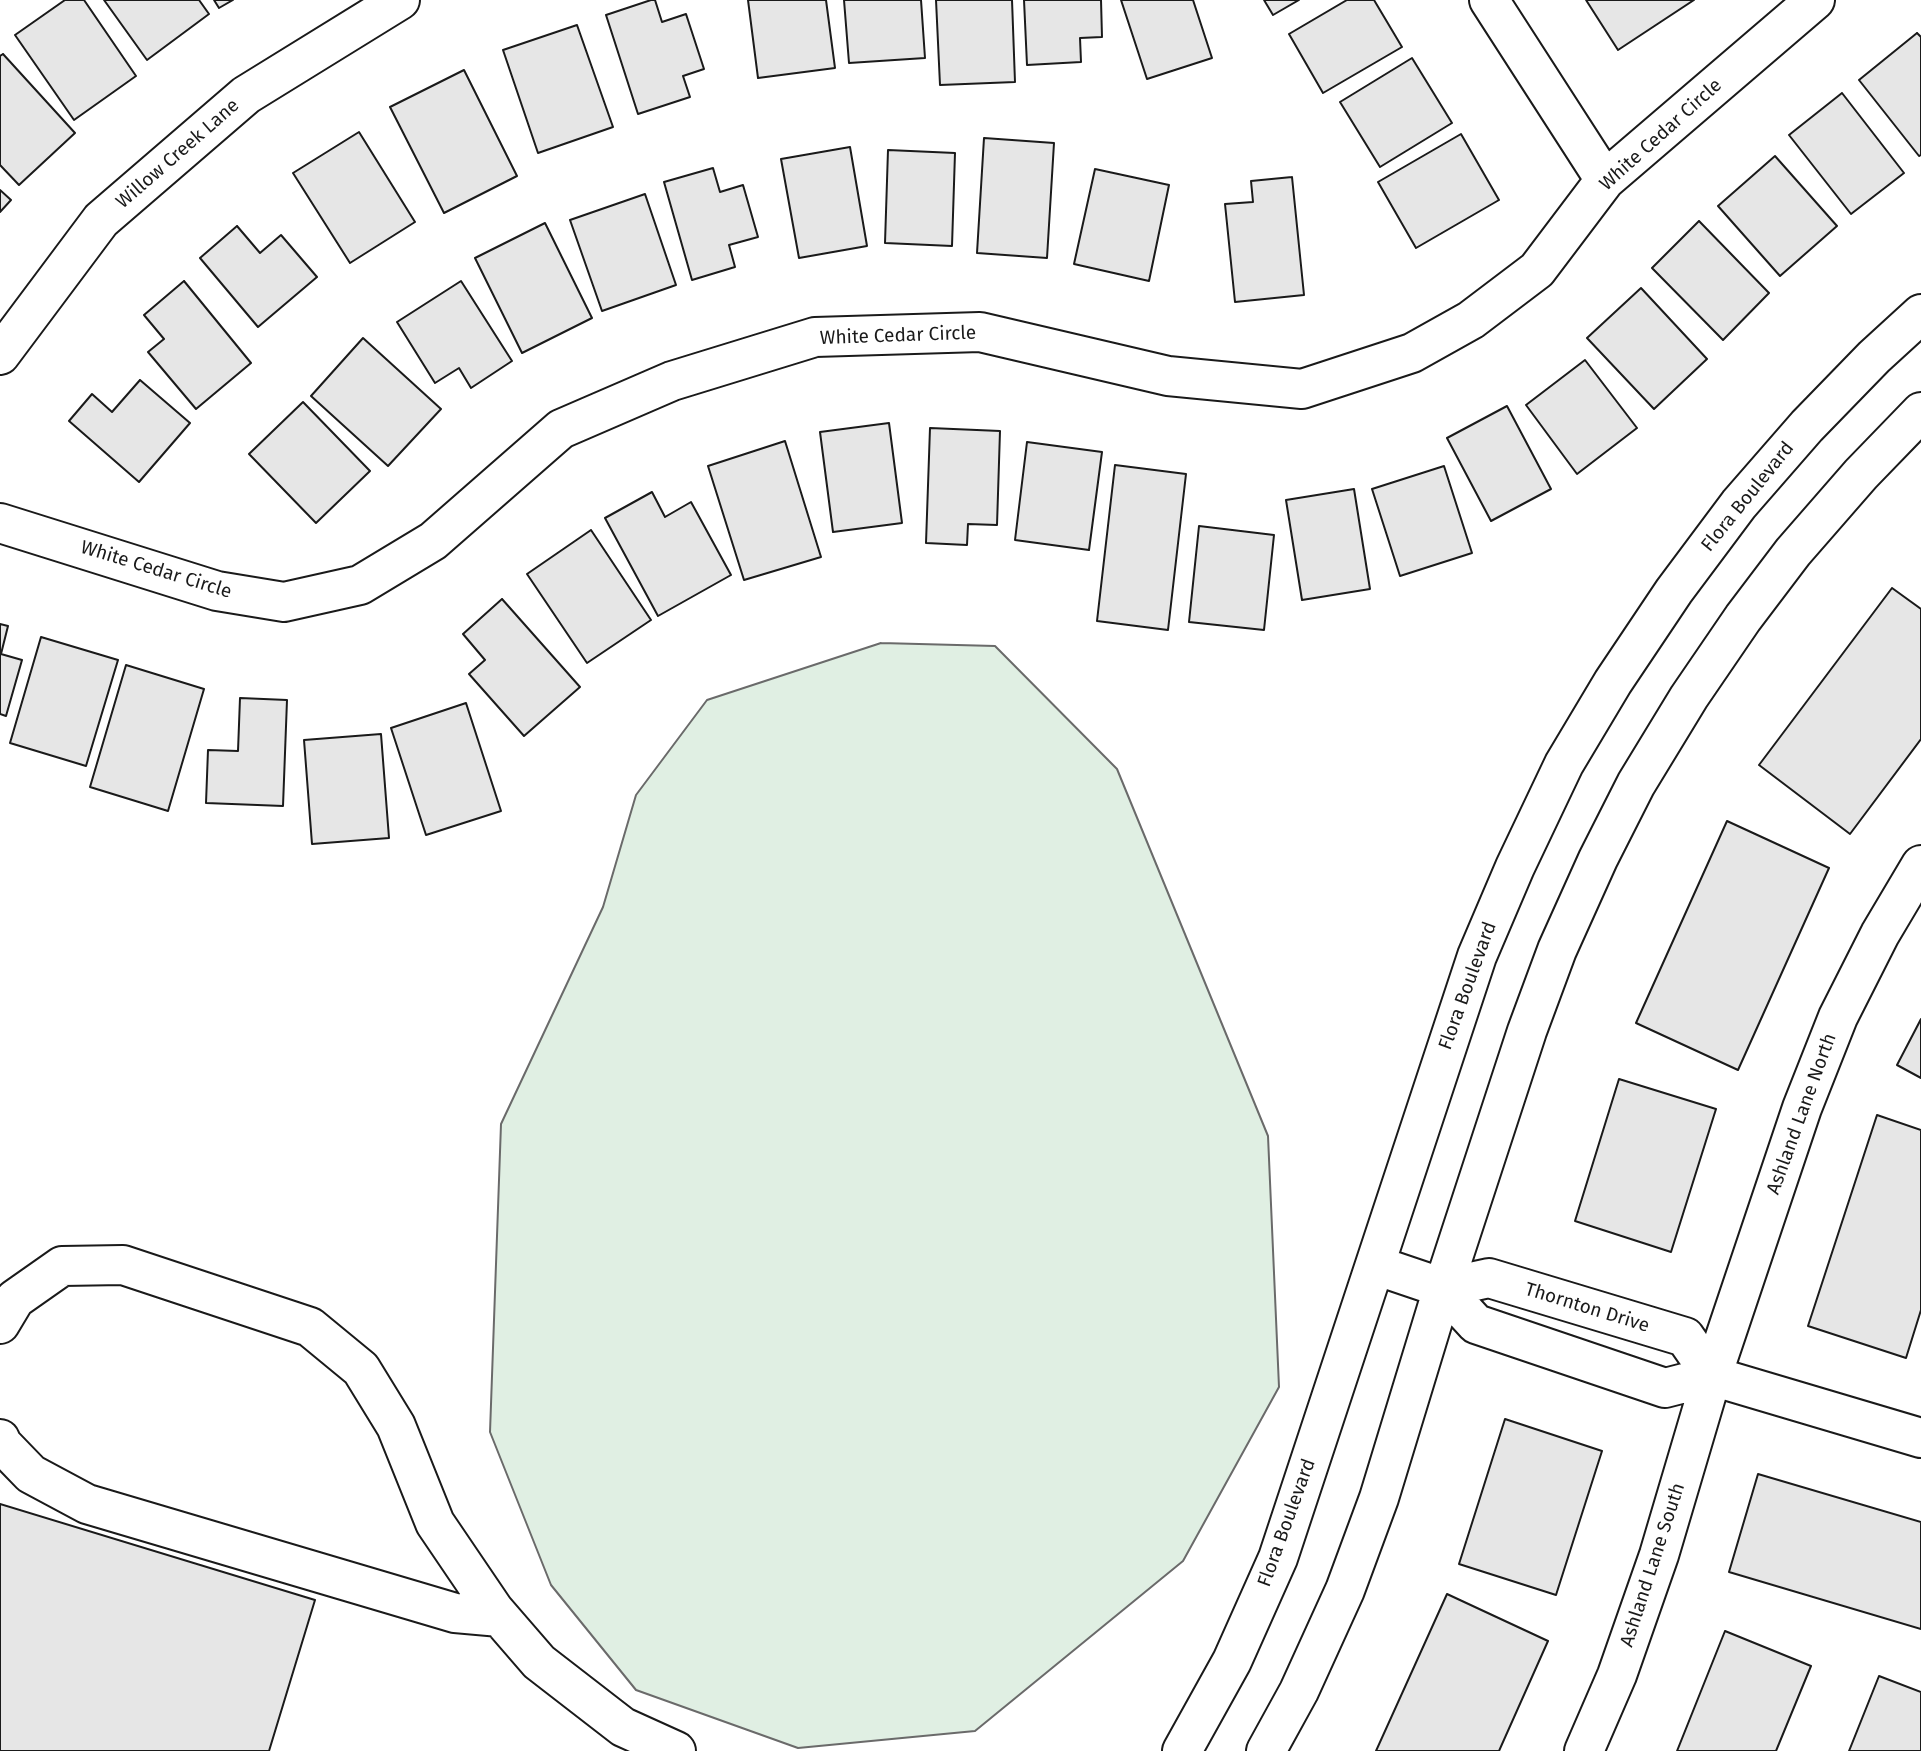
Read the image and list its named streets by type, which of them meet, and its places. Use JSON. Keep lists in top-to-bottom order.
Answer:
{
  "streets": {
    "street": [
      "White Cedar Circle",
      "Willow Creek Lane",
      "Flora Boulevard",
      "Ashland Lane North",
      "Thornton Drive",
      "Ashland Lane South"
    ]
  },
  "crossings": [
    ["Ashland Lane North", "Thornton Drive"],
    ["Ashland Lane North", "Ashland Lane South"],
    ["Thornton Drive", "Ashland Lane South"]
  ]
}
